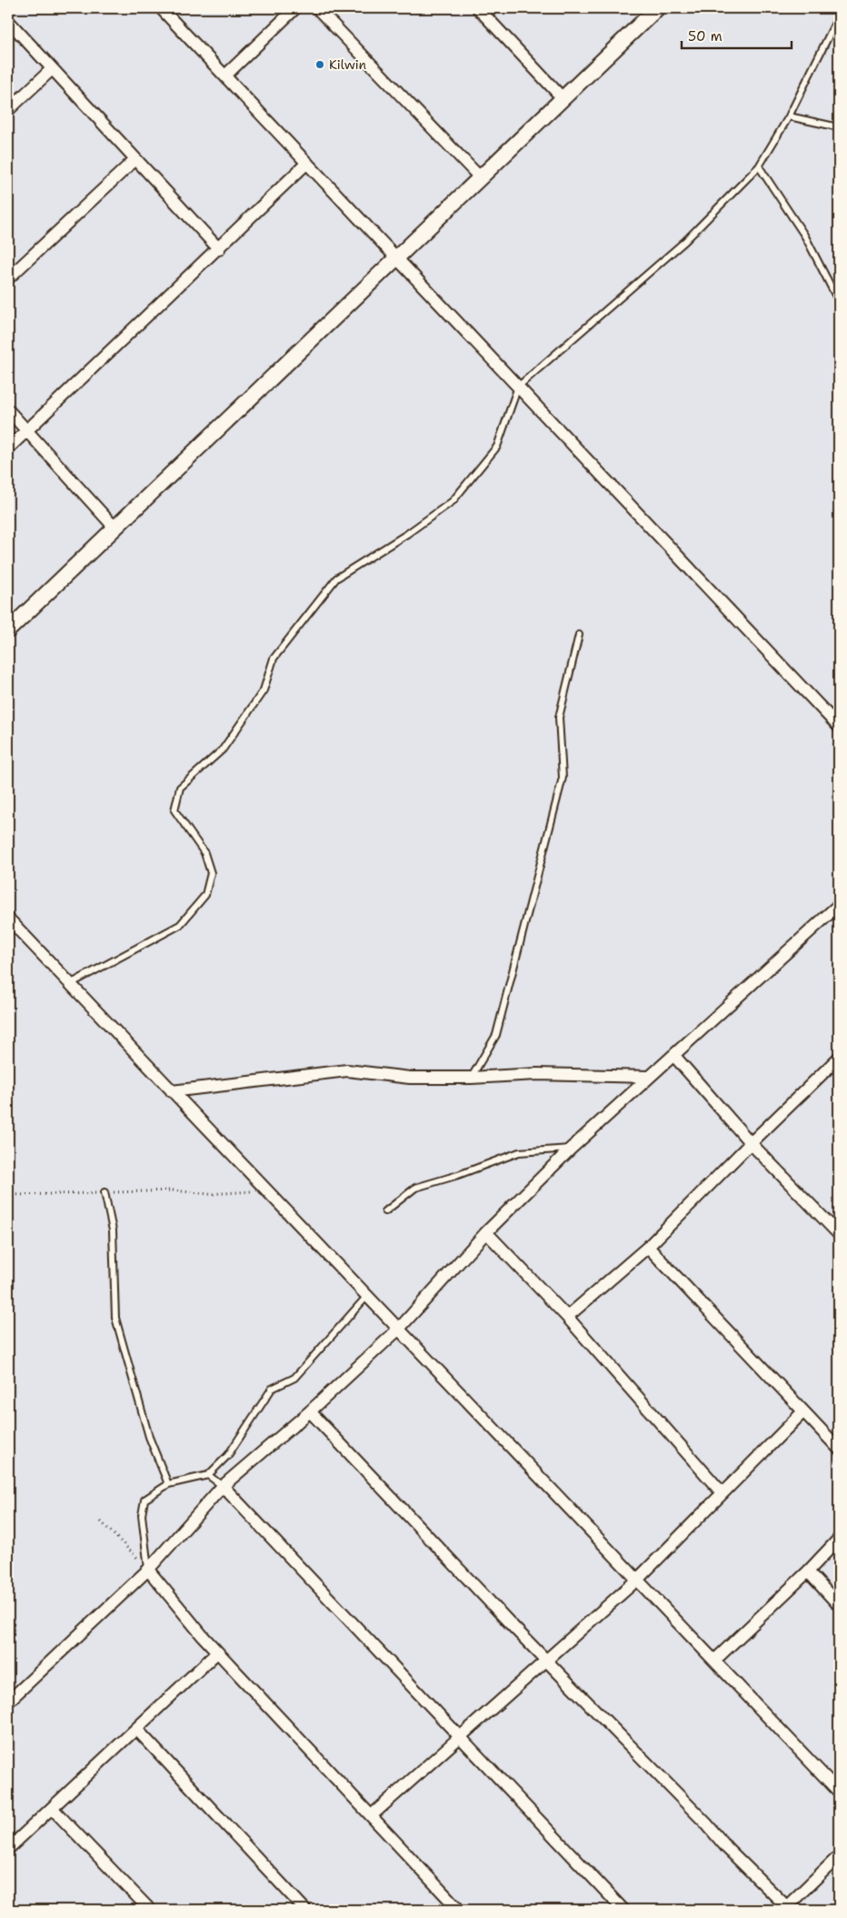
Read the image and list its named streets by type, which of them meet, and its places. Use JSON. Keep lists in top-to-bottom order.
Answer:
{
  "places": ["Kilwin"],
  "scale_bar": "50 m"
}
